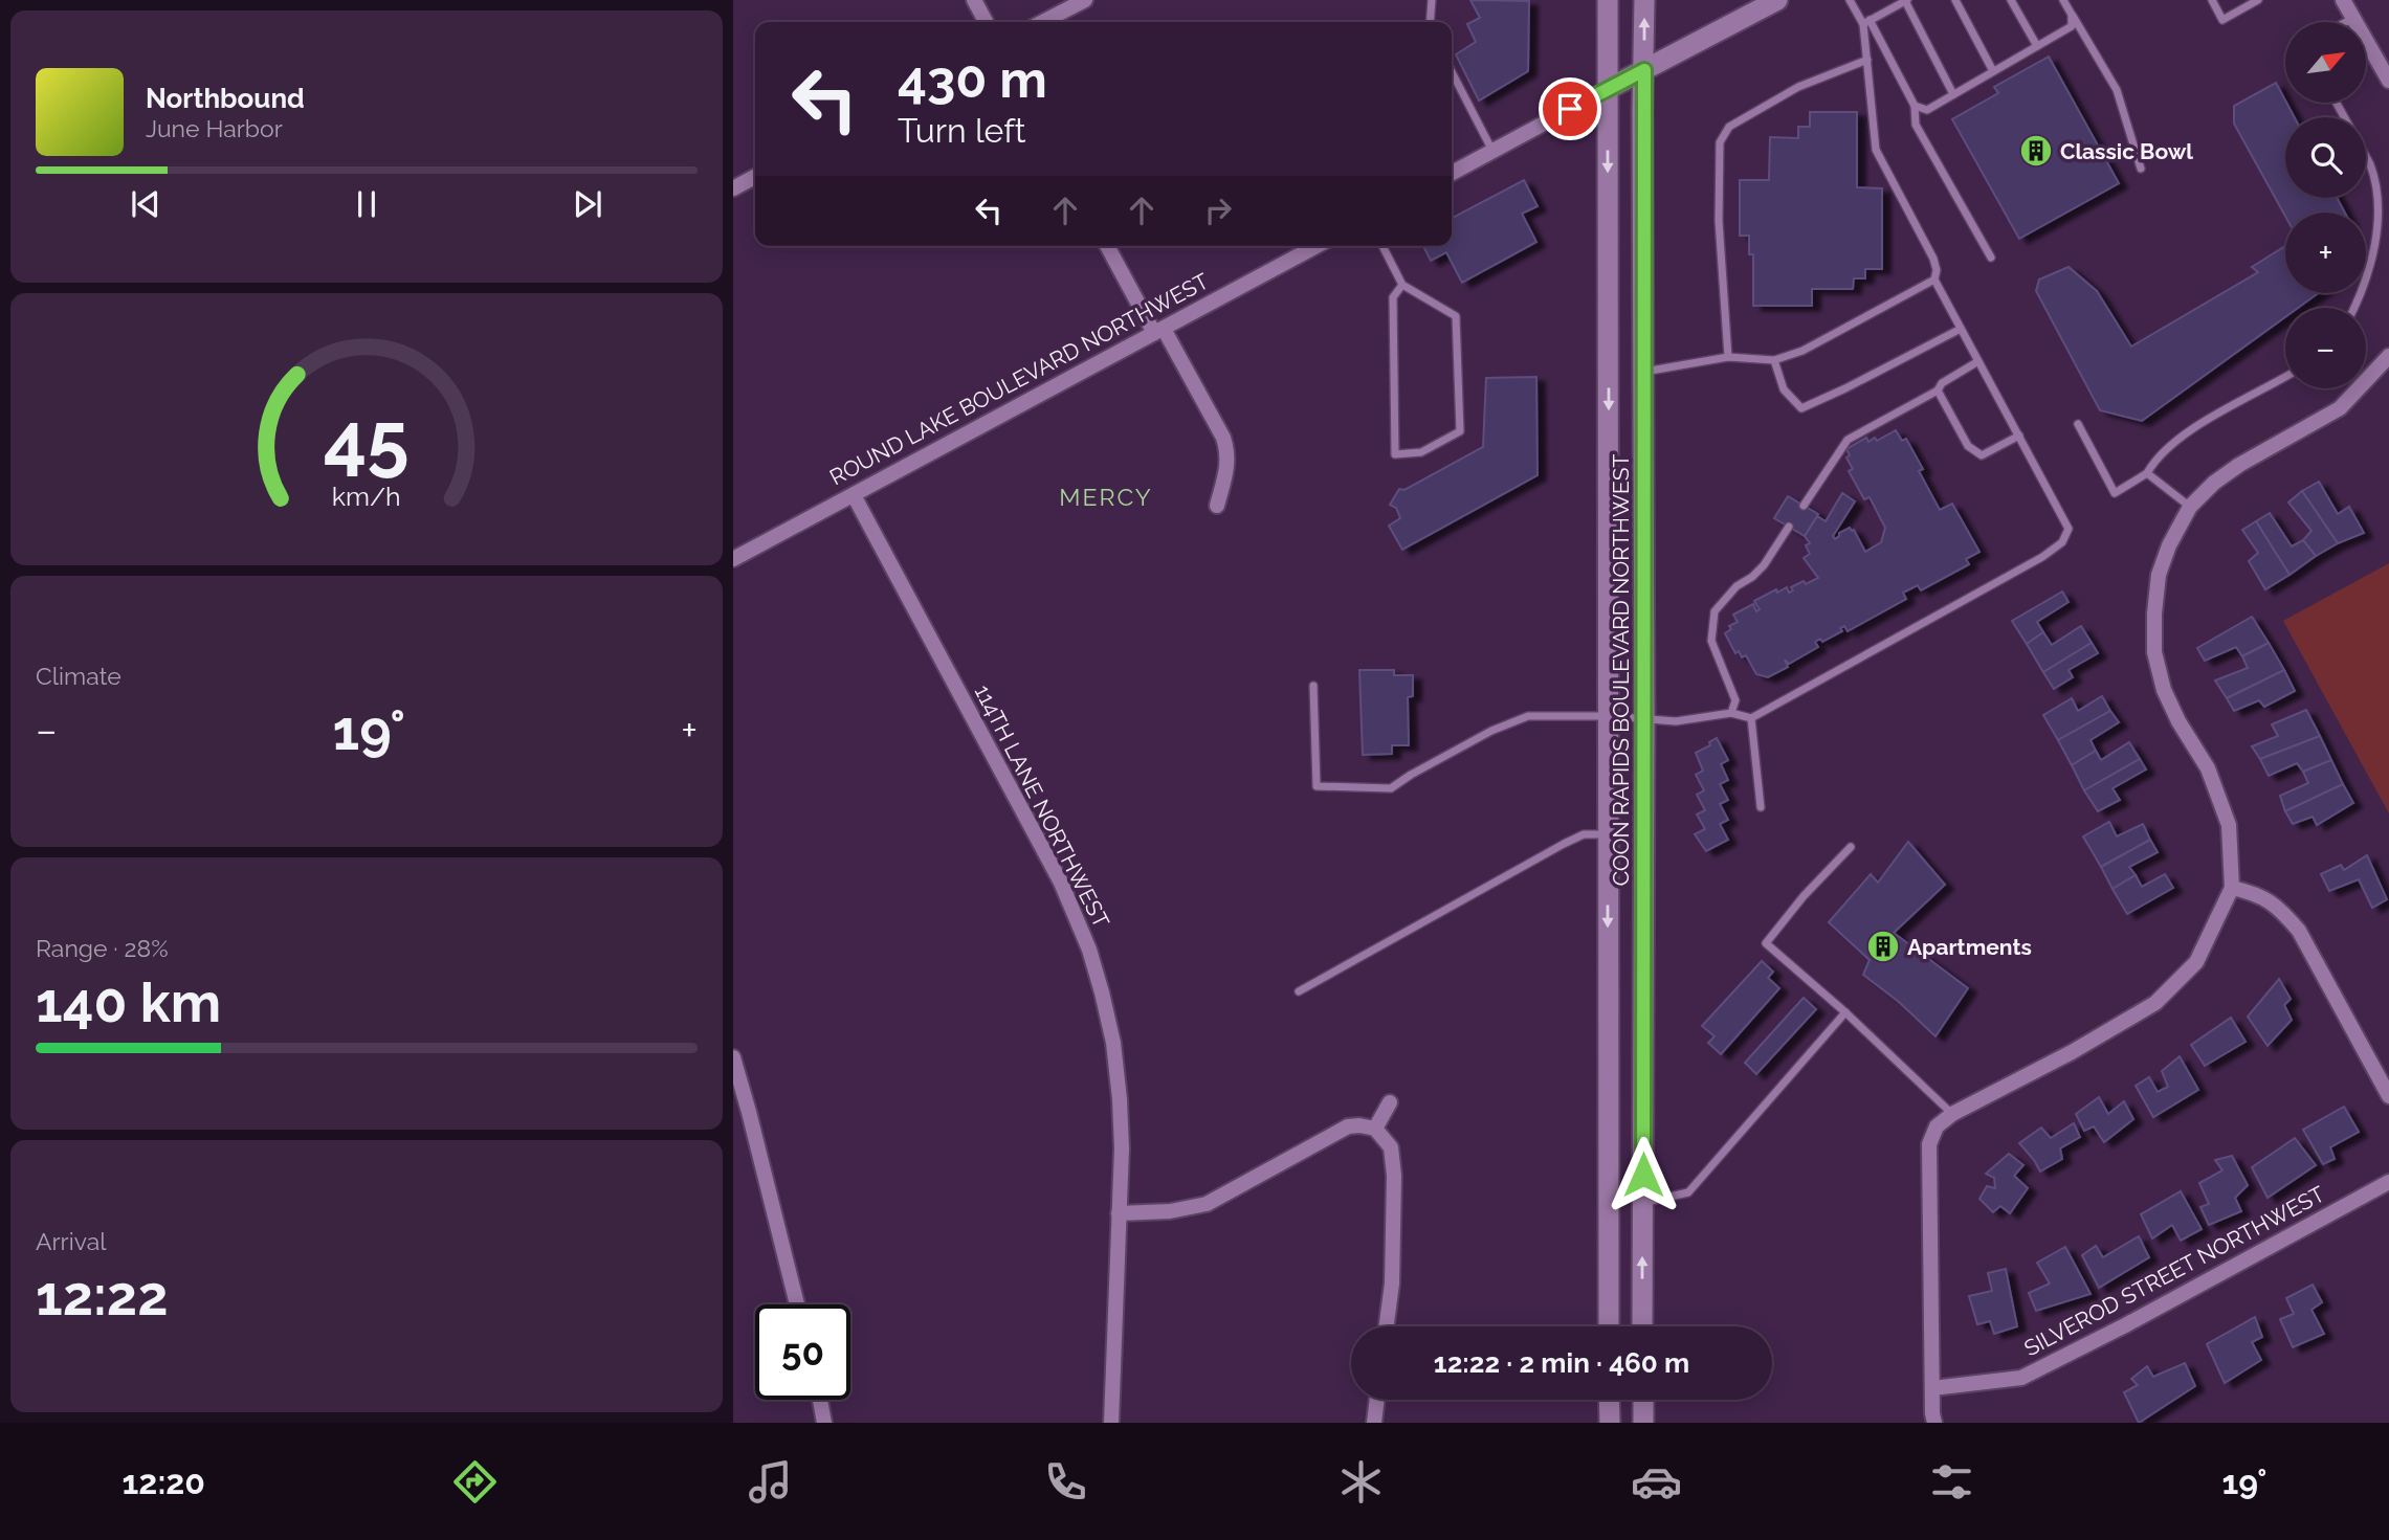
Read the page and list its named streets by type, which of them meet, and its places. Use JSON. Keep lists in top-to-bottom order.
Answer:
{
  "streets": {
    "main road": ["COON RAPIDS BOULEVARD NORTHWEST"],
    "street": ["ROUND LAKE BOULEVARD NORTHWEST", "114TH LANE NORTHWEST", "SILVEROD STREET NORTHWEST"]
  },
  "crossings": [
    ["ROUND LAKE BOULEVARD NORTHWEST", "114TH LANE NORTHWEST"]
  ],
  "districts": ["MERCY"],
  "places": {
    "building": ["Classic Bowl", "Apartments"]
  },
  "north": "top right",
  "page": {
    "map_buttons": ["+", "−"],
    "turn": ["430 m", "Turn left"],
    "song": ["Northbound", "June Harbor"],
    "tile": [
      "Climate",
      ["Range · 28%", "140 km"],
      ["Arrival", "12:22"]
    ],
    "heat": ["−", "19°", "+"],
    "limit": "50",
    "trip": "12:22 · 2 min · 460 m",
    "tabs": ["12:20", "19°"],
    "gauge": ["45", "km/h"]
  }
}
